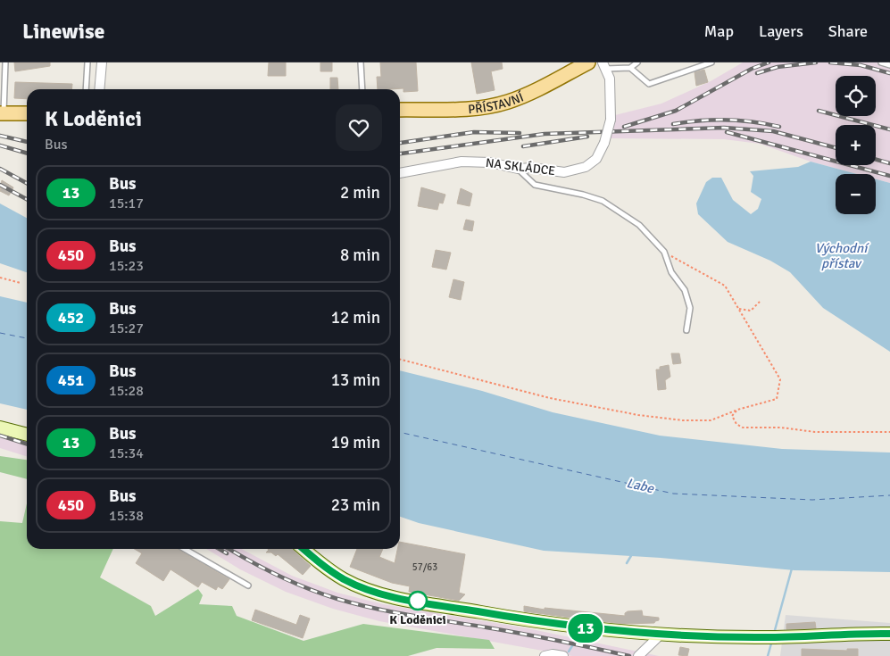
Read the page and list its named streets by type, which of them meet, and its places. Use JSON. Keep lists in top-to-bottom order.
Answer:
{
  "streets": {
    "main road": ["PŘÍSTAVNÍ"],
    "street": ["NA SKLÁDCE"]
  },
  "water": ["Východní přístav", "Labe"],
  "places": ["K Loděnici"],
  "lines": ["bus line 13"],
  "house_numbers": ["57/63"],
  "page": {
    "header": "Linewise",
    "nav": ["Map", "Layers", "Share"],
    "on_map": "13",
    "map_buttons": ["+", "−"],
    "heading": ["K Loděnici", "Bus"],
    "list": [
      {
        "mark": "13",
        "name": "Bus",
        "note": "15:17",
        "value": "2 min"
      },
      {
        "mark": "450",
        "name": "Bus",
        "note": "15:23",
        "value": "8 min"
      },
      {
        "mark": "452",
        "name": "Bus",
        "note": "15:27",
        "value": "12 min"
      },
      {
        "mark": "451",
        "name": "Bus",
        "note": "15:28",
        "value": "13 min"
      },
      {
        "mark": "13",
        "name": "Bus",
        "note": "15:34",
        "value": "19 min"
      },
      {
        "mark": "450",
        "name": "Bus",
        "note": "15:38",
        "value": "23 min"
      }
    ]
  }
}
